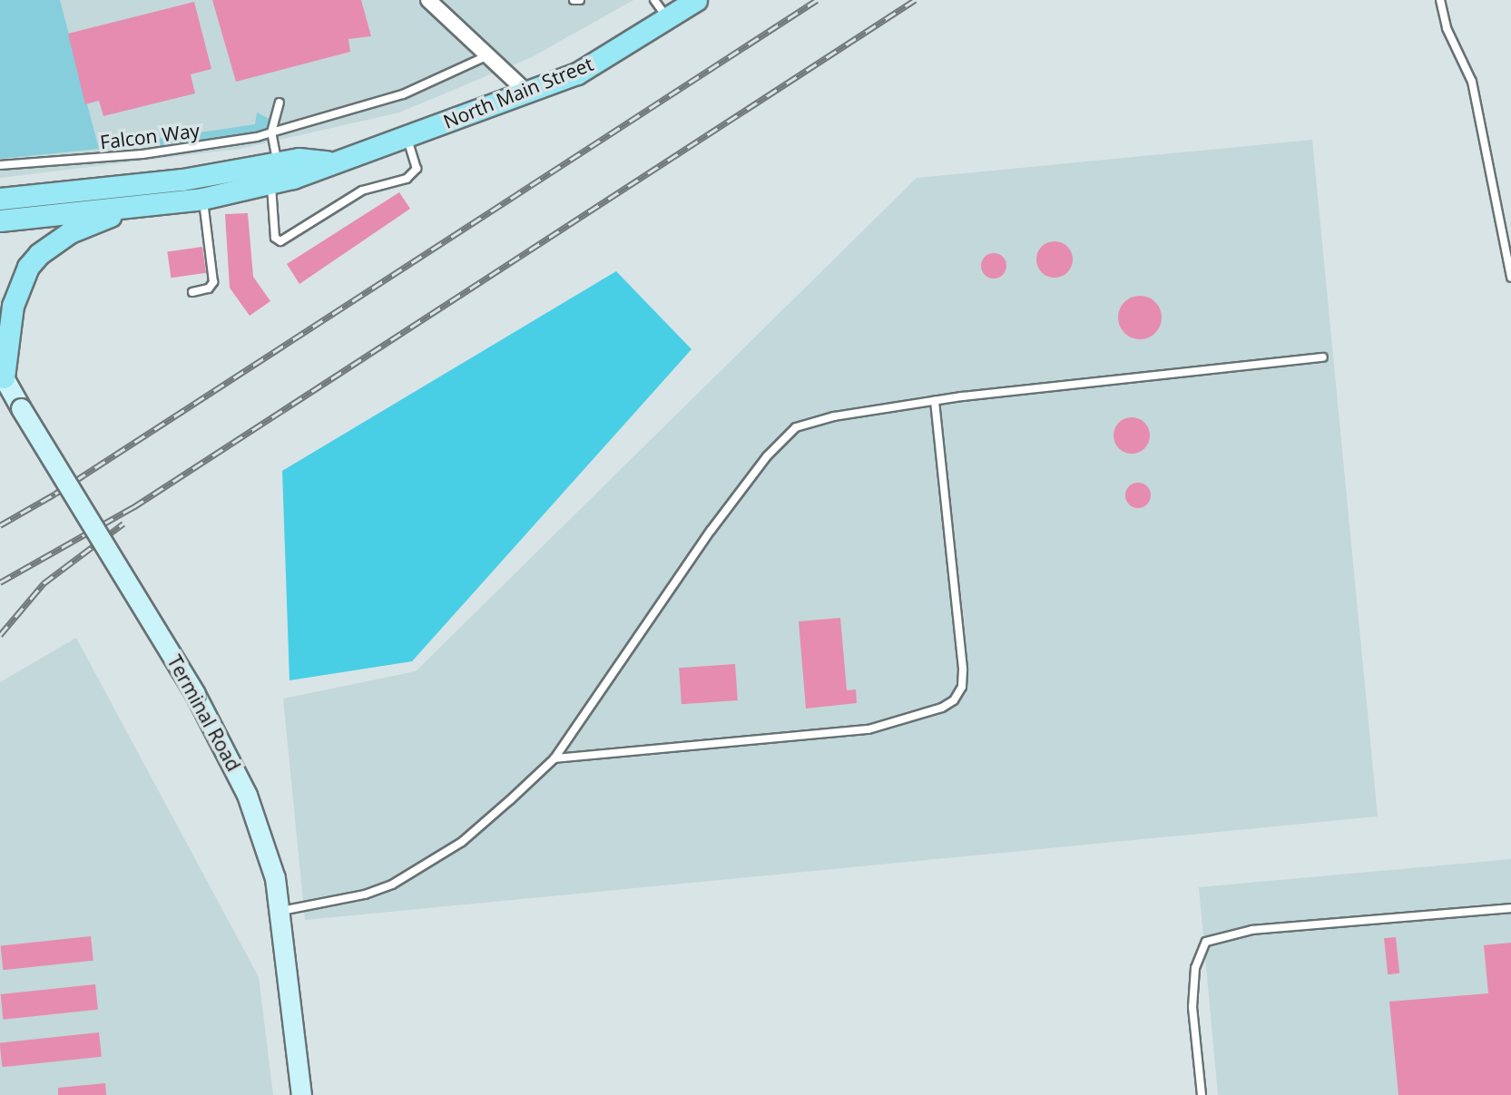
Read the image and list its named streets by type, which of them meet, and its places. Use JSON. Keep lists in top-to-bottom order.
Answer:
{
  "streets": {
    "main road": ["North Main Street", "Terminal Road"],
    "lane": ["Falcon Way"]
  }
}
